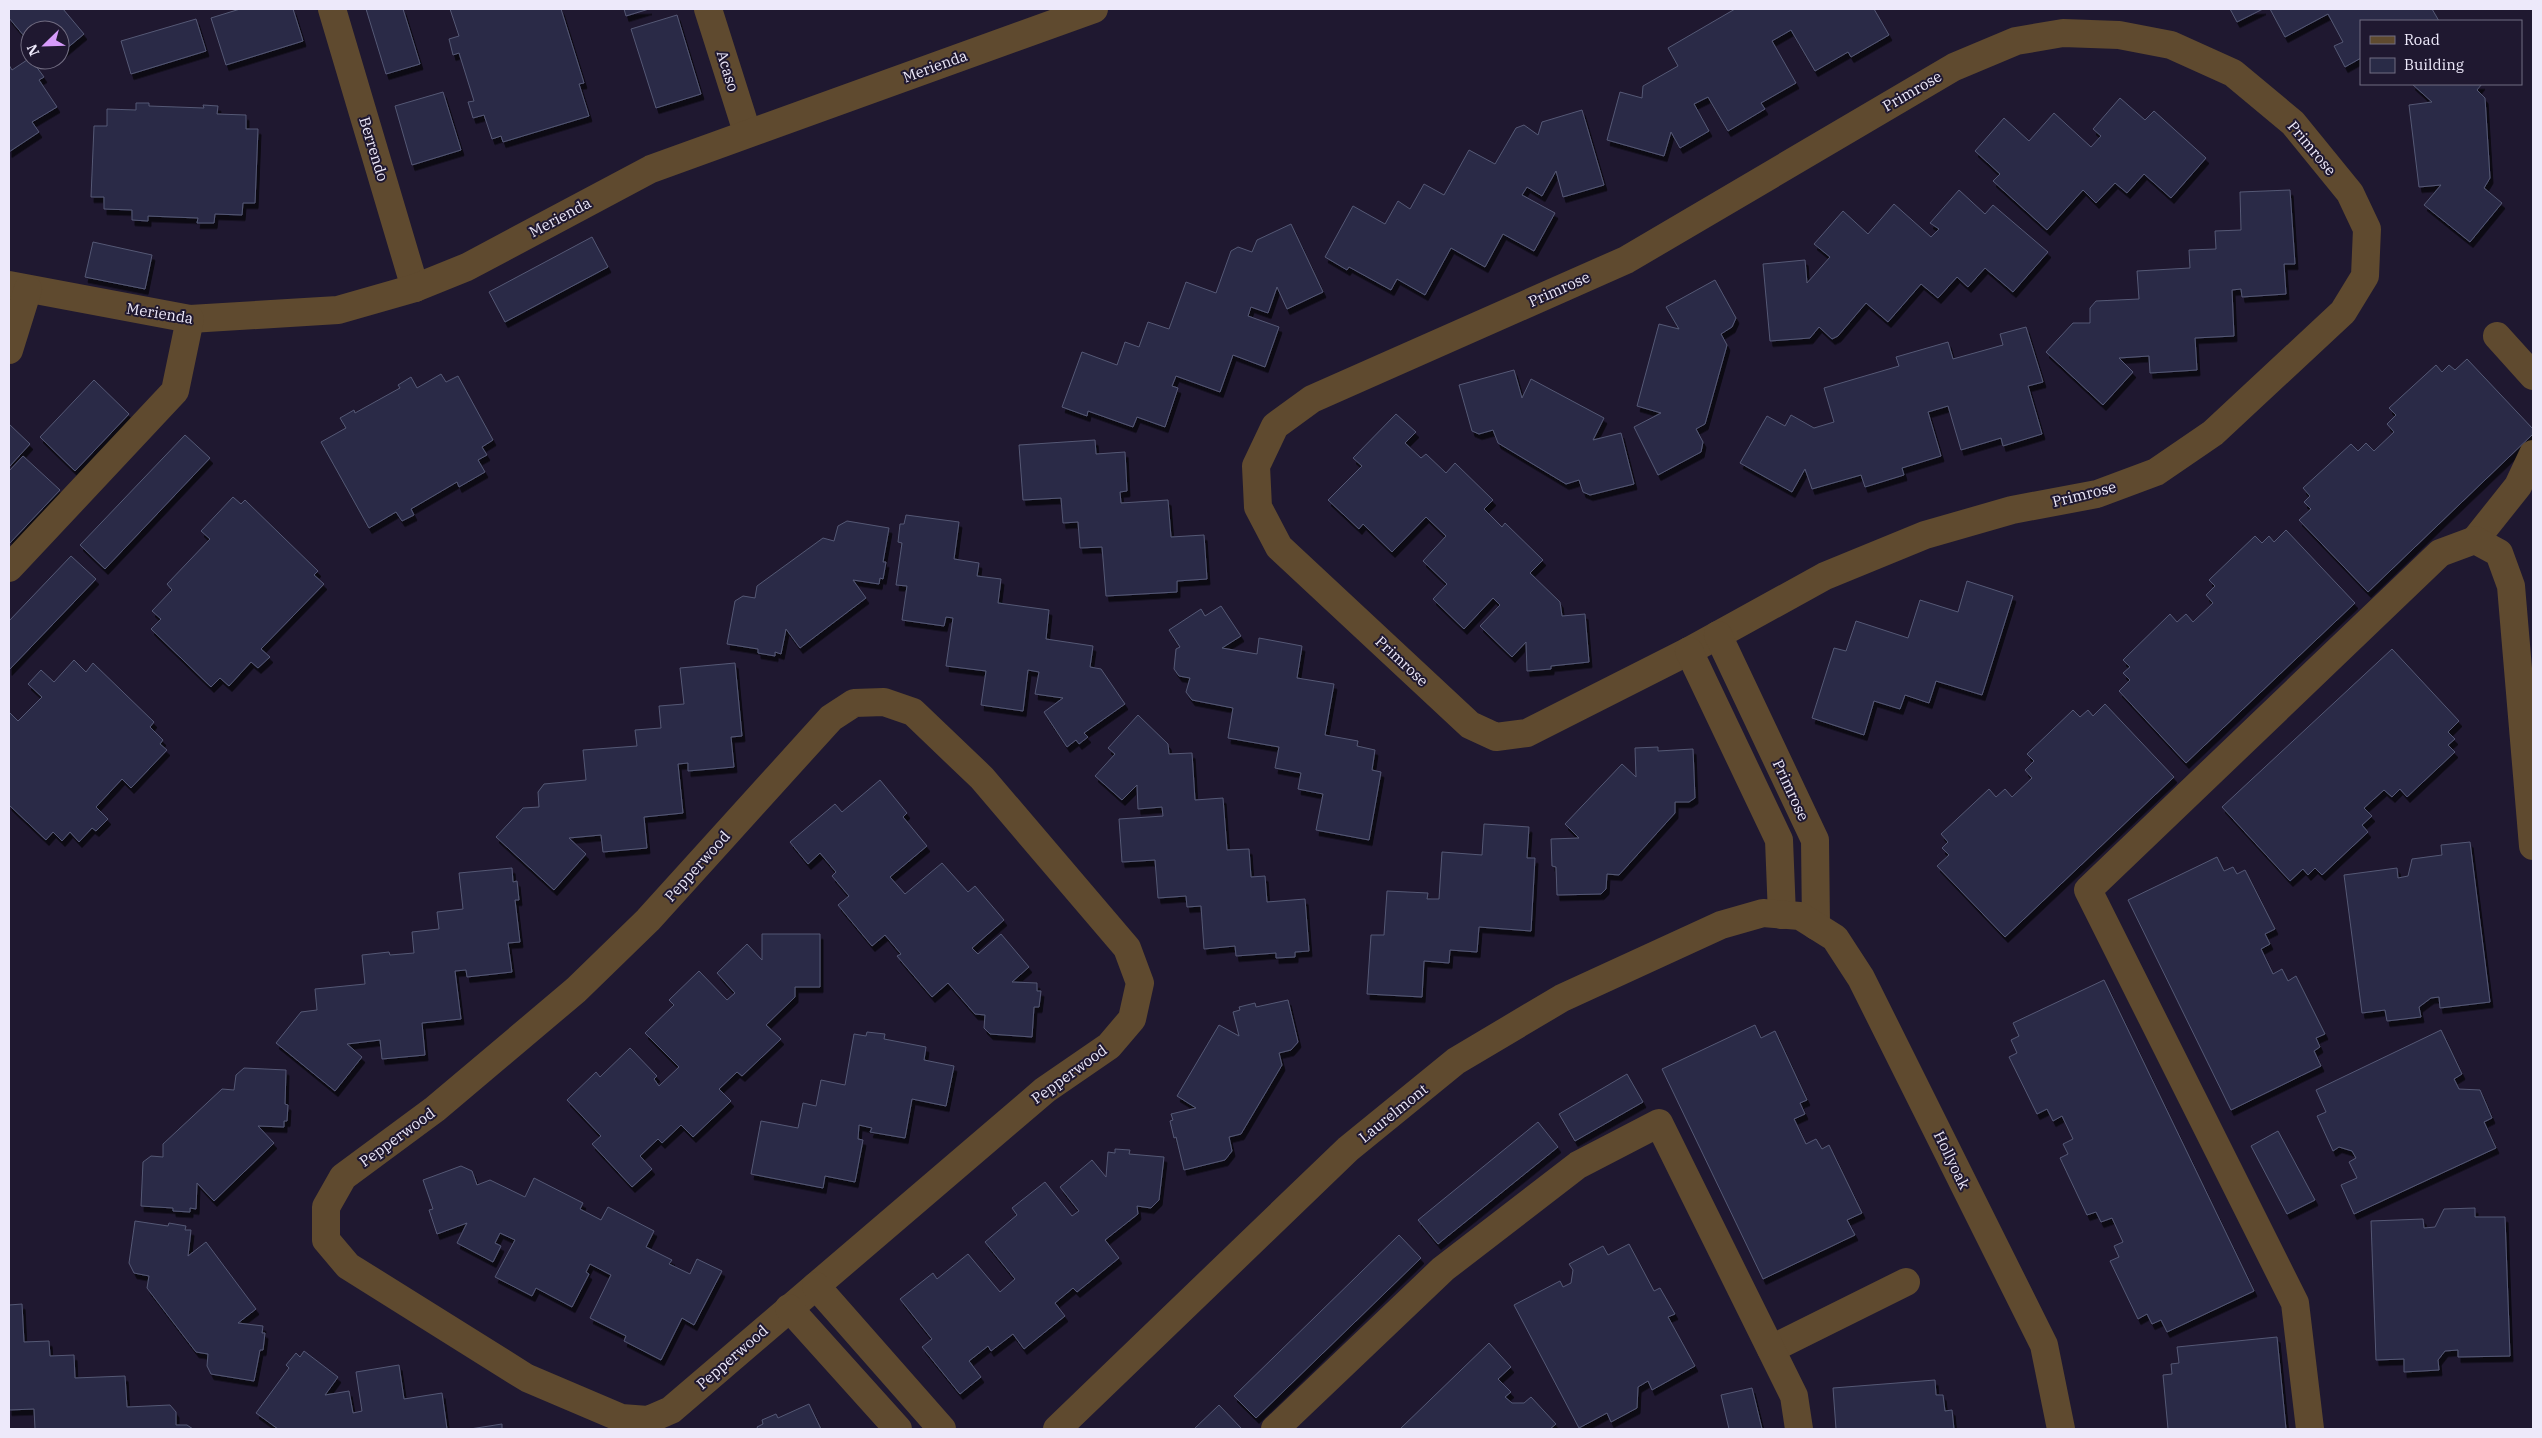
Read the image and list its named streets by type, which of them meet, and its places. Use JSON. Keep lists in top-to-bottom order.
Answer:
{
  "streets": {
    "street": [
      "Merienda",
      "Acaso",
      "Primrose",
      "Berrendo",
      "Pepperwood",
      "Laurelmont",
      "Hollyoak"
    ]
  },
  "crossings": [
    ["Merienda", "Acaso"],
    ["Merienda", "Berrendo"],
    ["Primrose", "Laurelmont"],
    ["Primrose", "Hollyoak"],
    ["Laurelmont", "Hollyoak"]
  ],
  "legend": ["Road", "Building"],
  "north": "bottom left"
}
